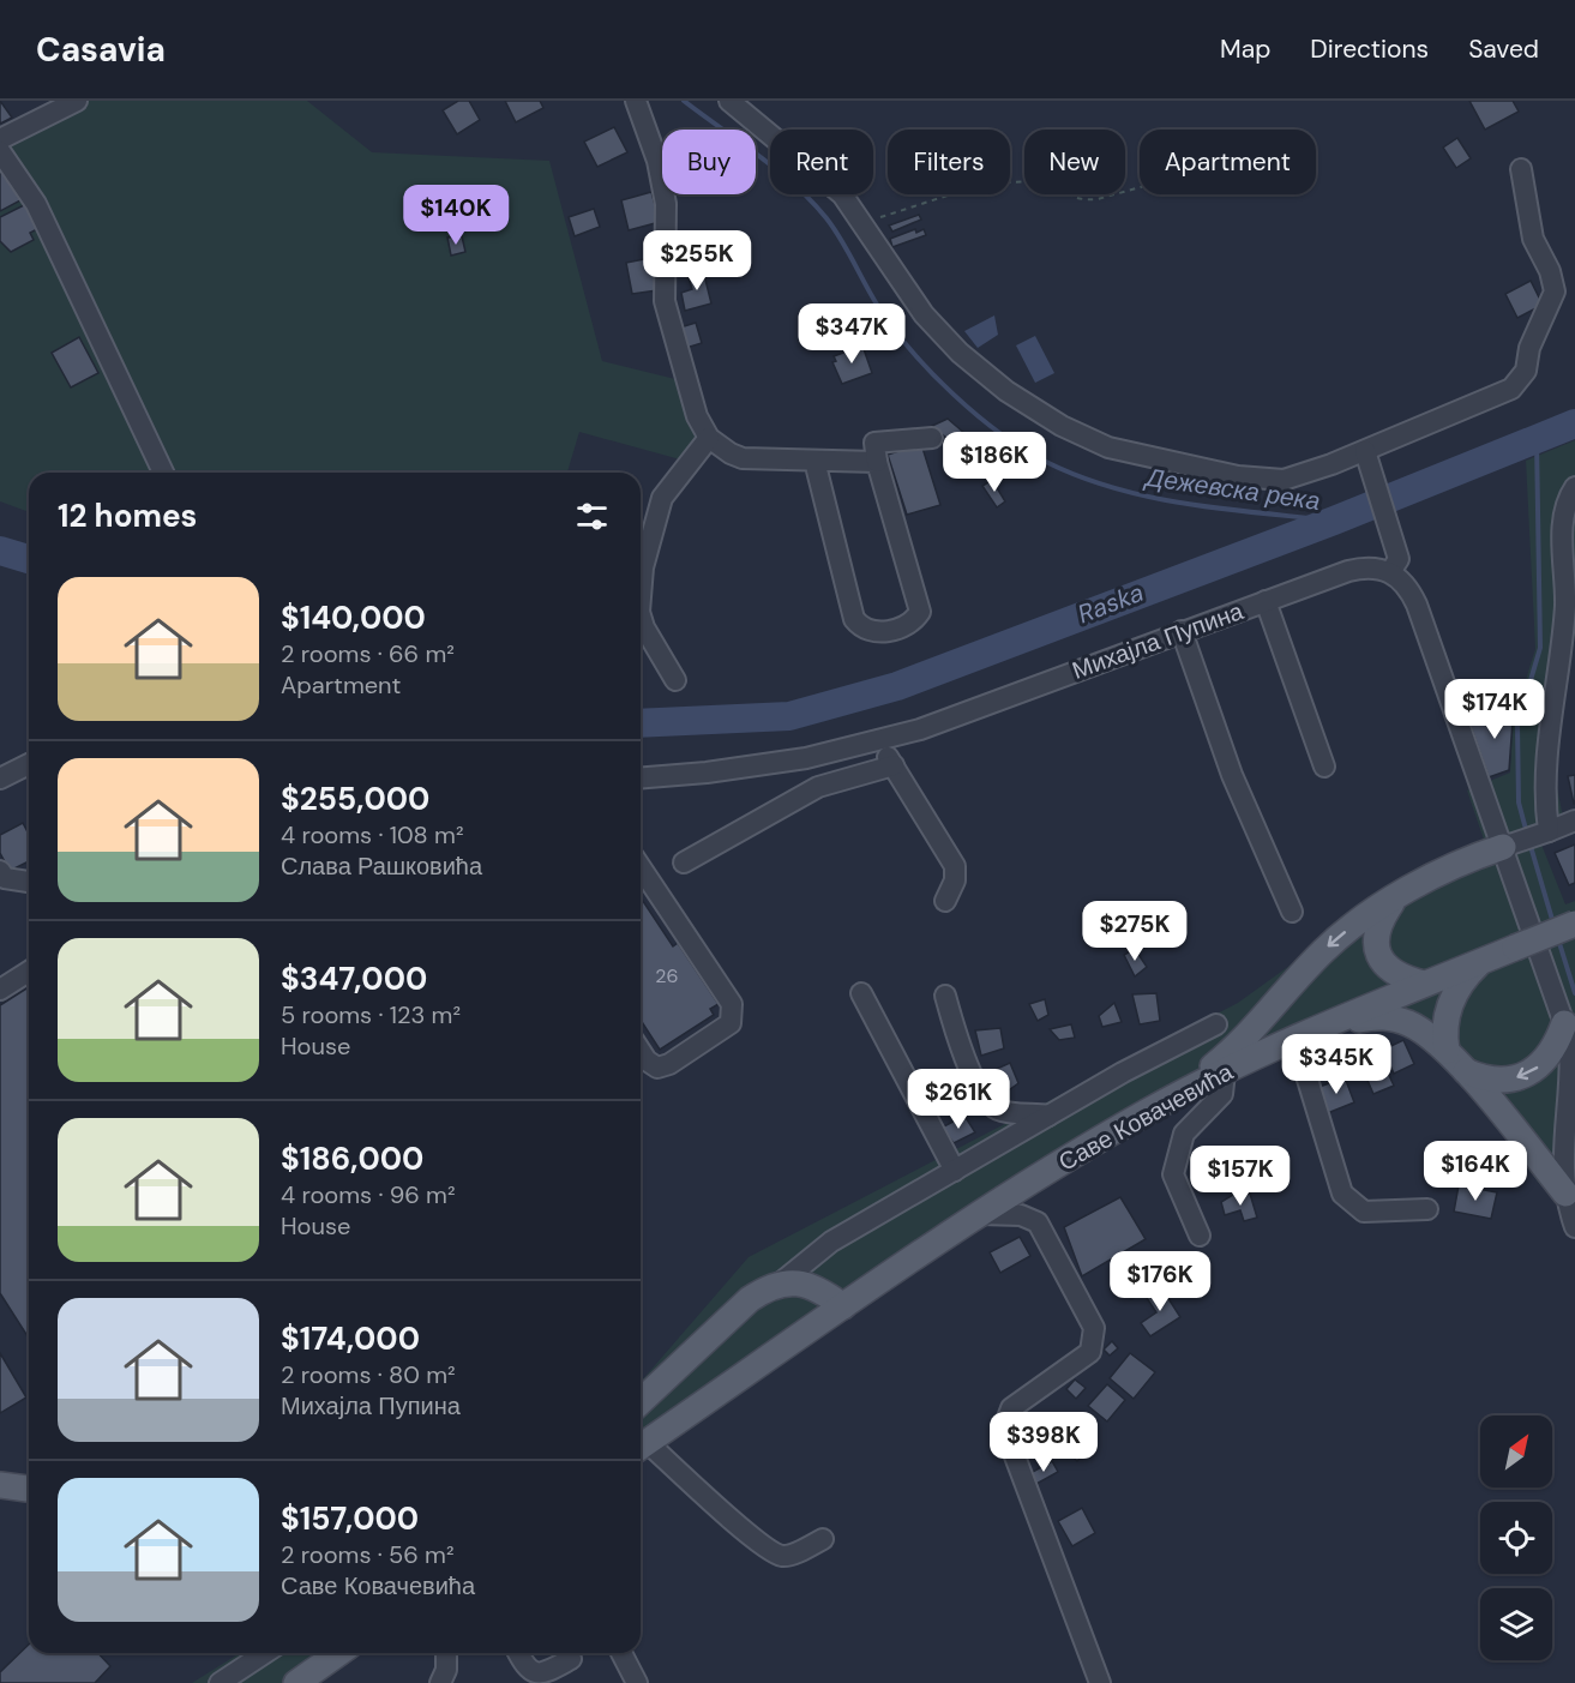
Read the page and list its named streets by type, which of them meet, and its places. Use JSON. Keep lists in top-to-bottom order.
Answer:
{
  "streets": {
    "main road": ["Саве Ковачевића"],
    "street": ["Михајла Пупина"]
  },
  "water": ["Дежевска река", "Raska"],
  "house_numbers": ["26"],
  "north": "top right",
  "page": {
    "header": "Casavia",
    "nav": ["Map", "Directions", "Saved"],
    "chip": [
      "Buy",
      "Rent",
      "Filters",
      "New",
      "Apartment"
    ],
    "price": [
      "$140K",
      "$255K",
      "$347K",
      "$186K",
      "$174K",
      "$275K",
      "$345K",
      "$261K",
      "$164K",
      "$157K",
      "$176K",
      "$398K"
    ],
    "heading": "12 homes",
    "list": [
      {
        "name": "$140,000",
        "note": "2 rooms · 66 m² · Apartment"
      },
      {
        "name": "$255,000",
        "note": "4 rooms · 108 m² · Слава Рашковића"
      },
      {
        "name": "$347,000",
        "note": "5 rooms · 123 m² · House"
      },
      {
        "name": "$186,000",
        "note": "4 rooms · 96 m² · House"
      },
      {
        "name": "$174,000",
        "note": "2 rooms · 80 m² · Михајла Пупина"
      },
      {
        "name": "$157,000",
        "note": "2 rooms · 56 m² · Саве Ковачевића"
      }
    ]
  }
}
